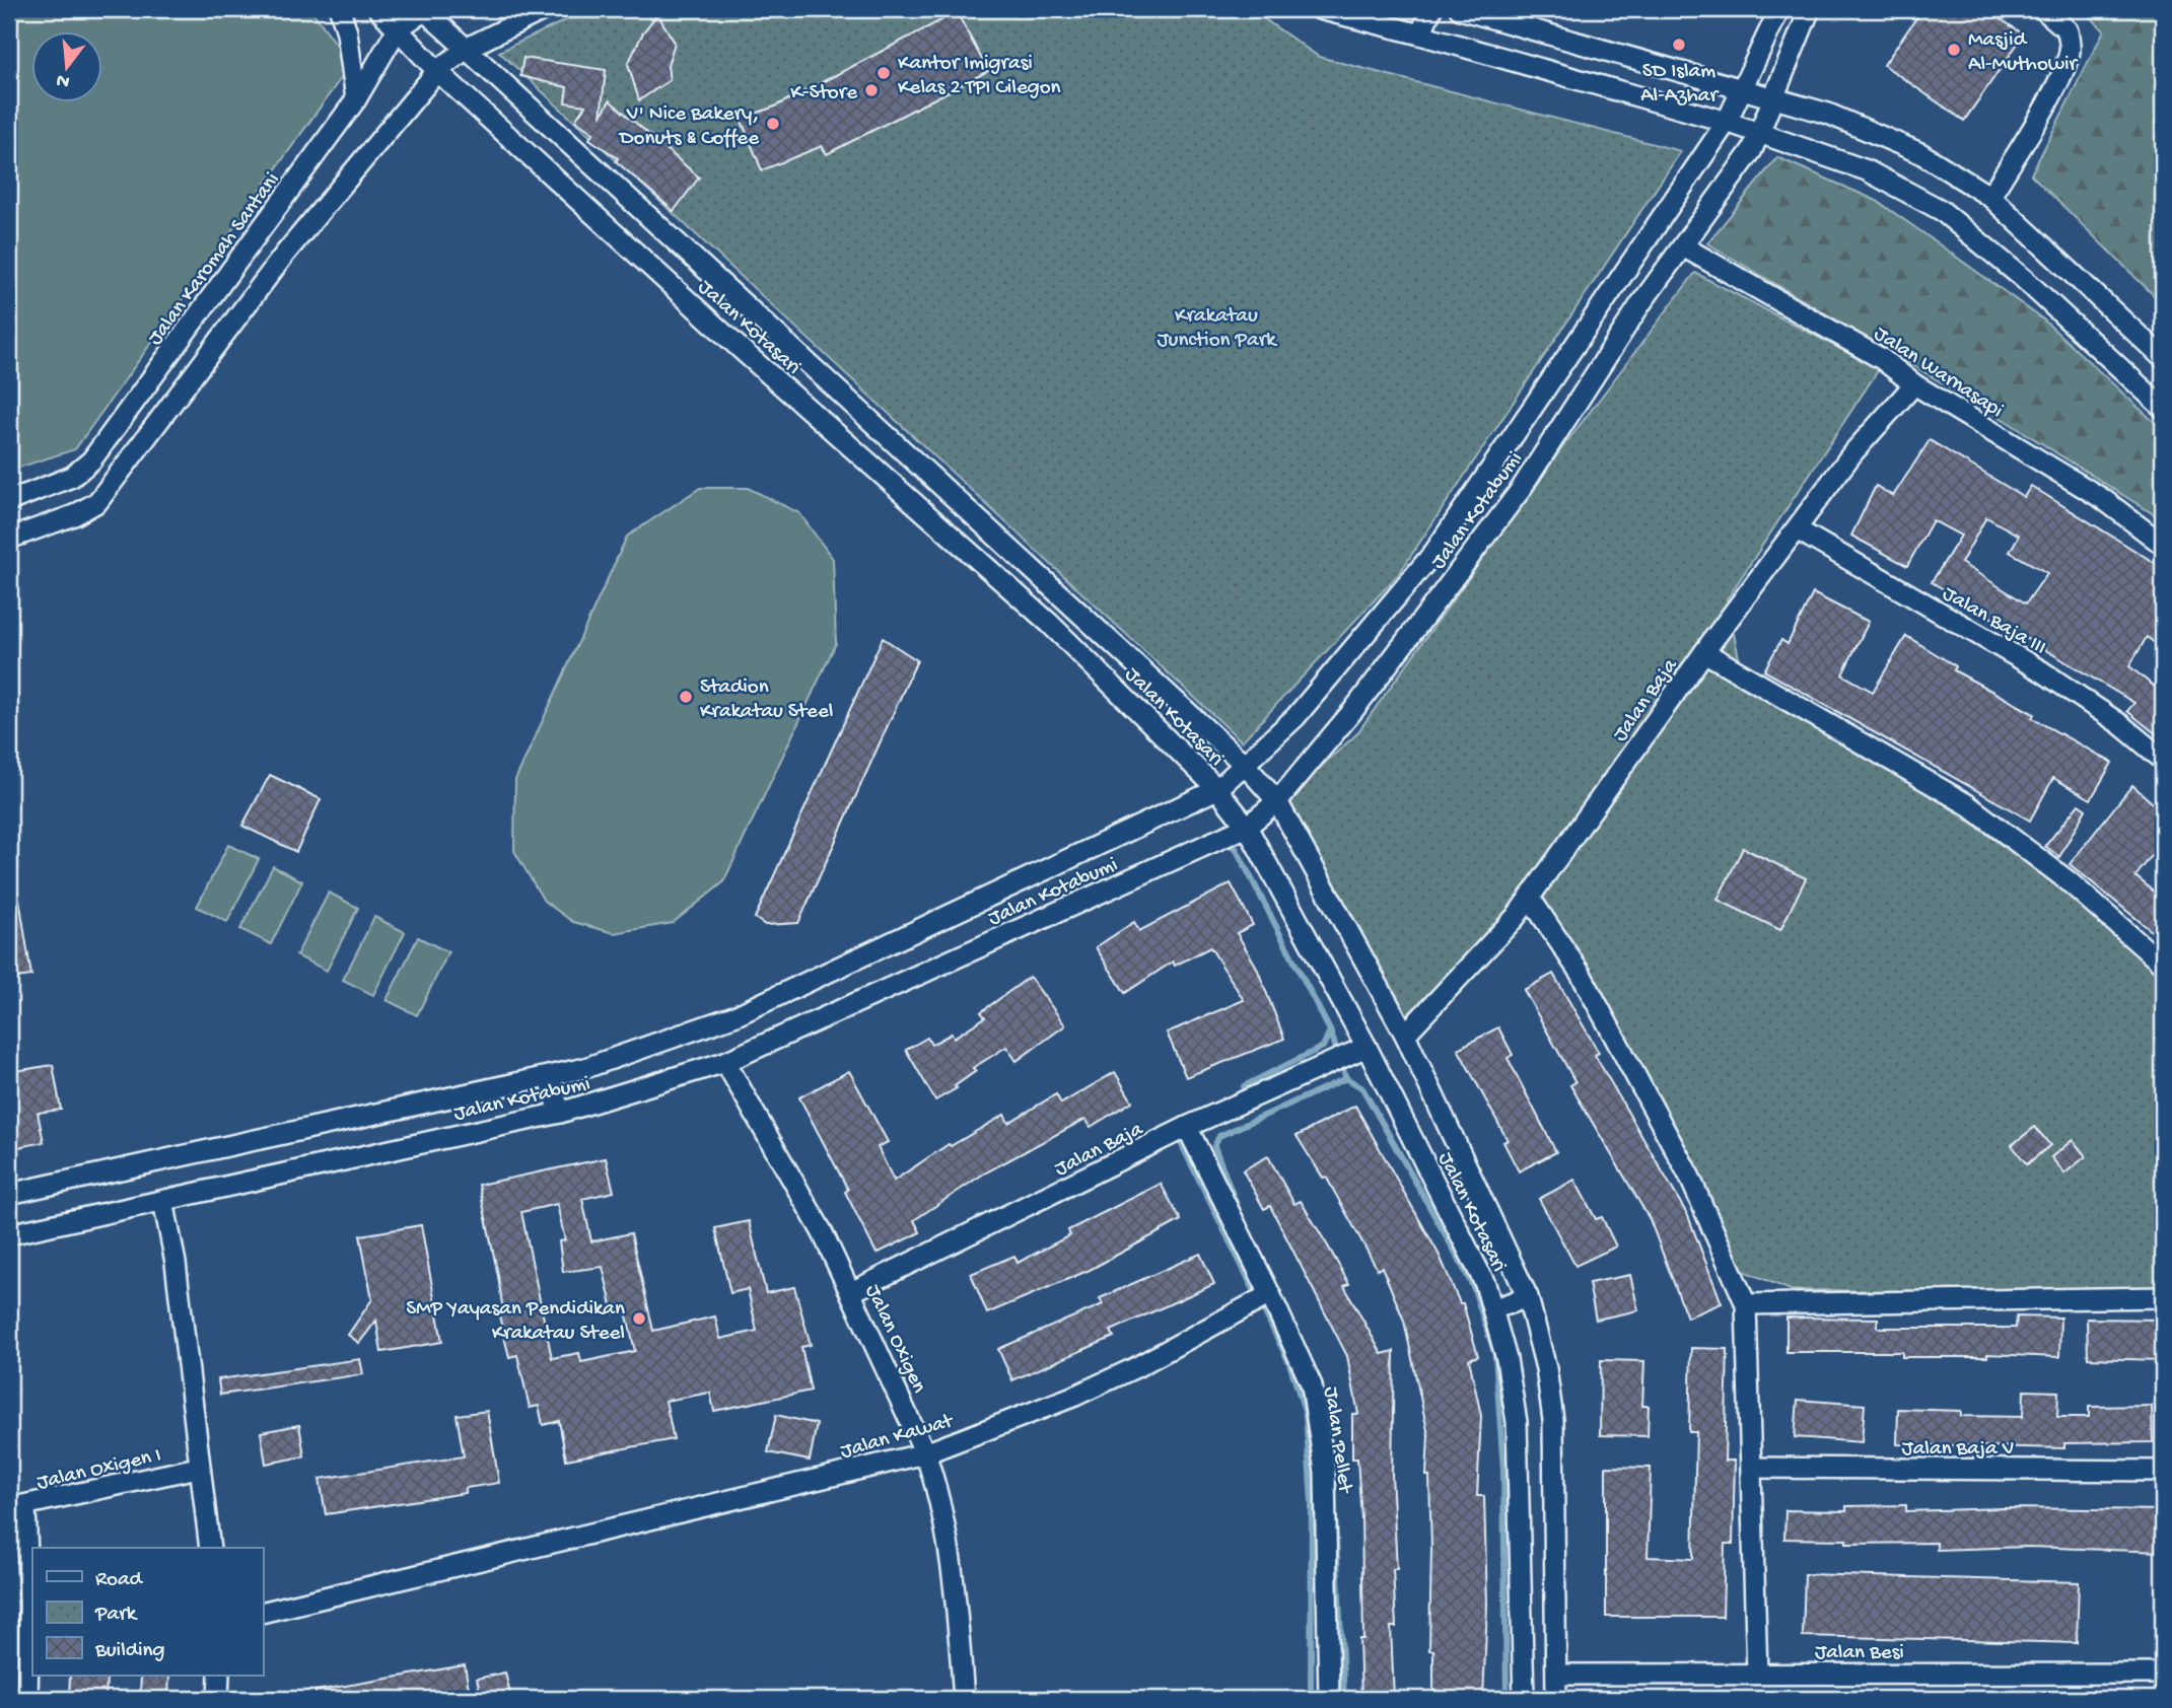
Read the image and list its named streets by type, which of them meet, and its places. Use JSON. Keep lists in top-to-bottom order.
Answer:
{
  "streets": {
    "street": [
      "Jalan Karomah Santani",
      "Jalan Kotasari",
      "Jalan Warnasapi",
      "Jalan Kotabumi",
      "Jalan Baja III",
      "Jalan Baja",
      "Jalan Oxigen",
      "Jalan Kawat",
      "Jalan Pellet",
      "Jalan Baja V",
      "Jalan Oxigen I",
      "Jalan Besi"
    ]
  },
  "crossings": [
    ["Jalan Karomah Santani", "Jalan Kotasari"],
    ["Jalan Kotasari", "Jalan Kotabumi"],
    ["Jalan Kotasari", "Jalan Baja"],
    ["Jalan Kotasari", "Jalan Besi"],
    ["Jalan Warnasapi", "Jalan Kotabumi"],
    ["Jalan Warnasapi", "Jalan Baja"],
    ["Jalan Kotabumi", "Jalan Oxigen"],
    ["Jalan Baja III", "Jalan Baja"],
    ["Jalan Baja", "Jalan Oxigen"],
    ["Jalan Baja", "Jalan Pellet"],
    ["Jalan Oxigen", "Jalan Kawat"],
    ["Jalan Kawat", "Jalan Pellet"]
  ],
  "parks": ["Krakatau Junction Park"],
  "places": [
    "SD Islam Al-Azhar",
    "Masjid Al-Muthowir",
    "Kantor Imigrasi Kelas 2 TPI Cilegon",
    "K-Store",
    "V' Nice Bakery, Donuts & Coffee",
    "Stadion Krakatau Steel",
    "SMP Yayasan Pendidikan Krakatau Steel"
  ],
  "legend": ["Road", "Park", "Building"],
  "north": "bottom"
}
